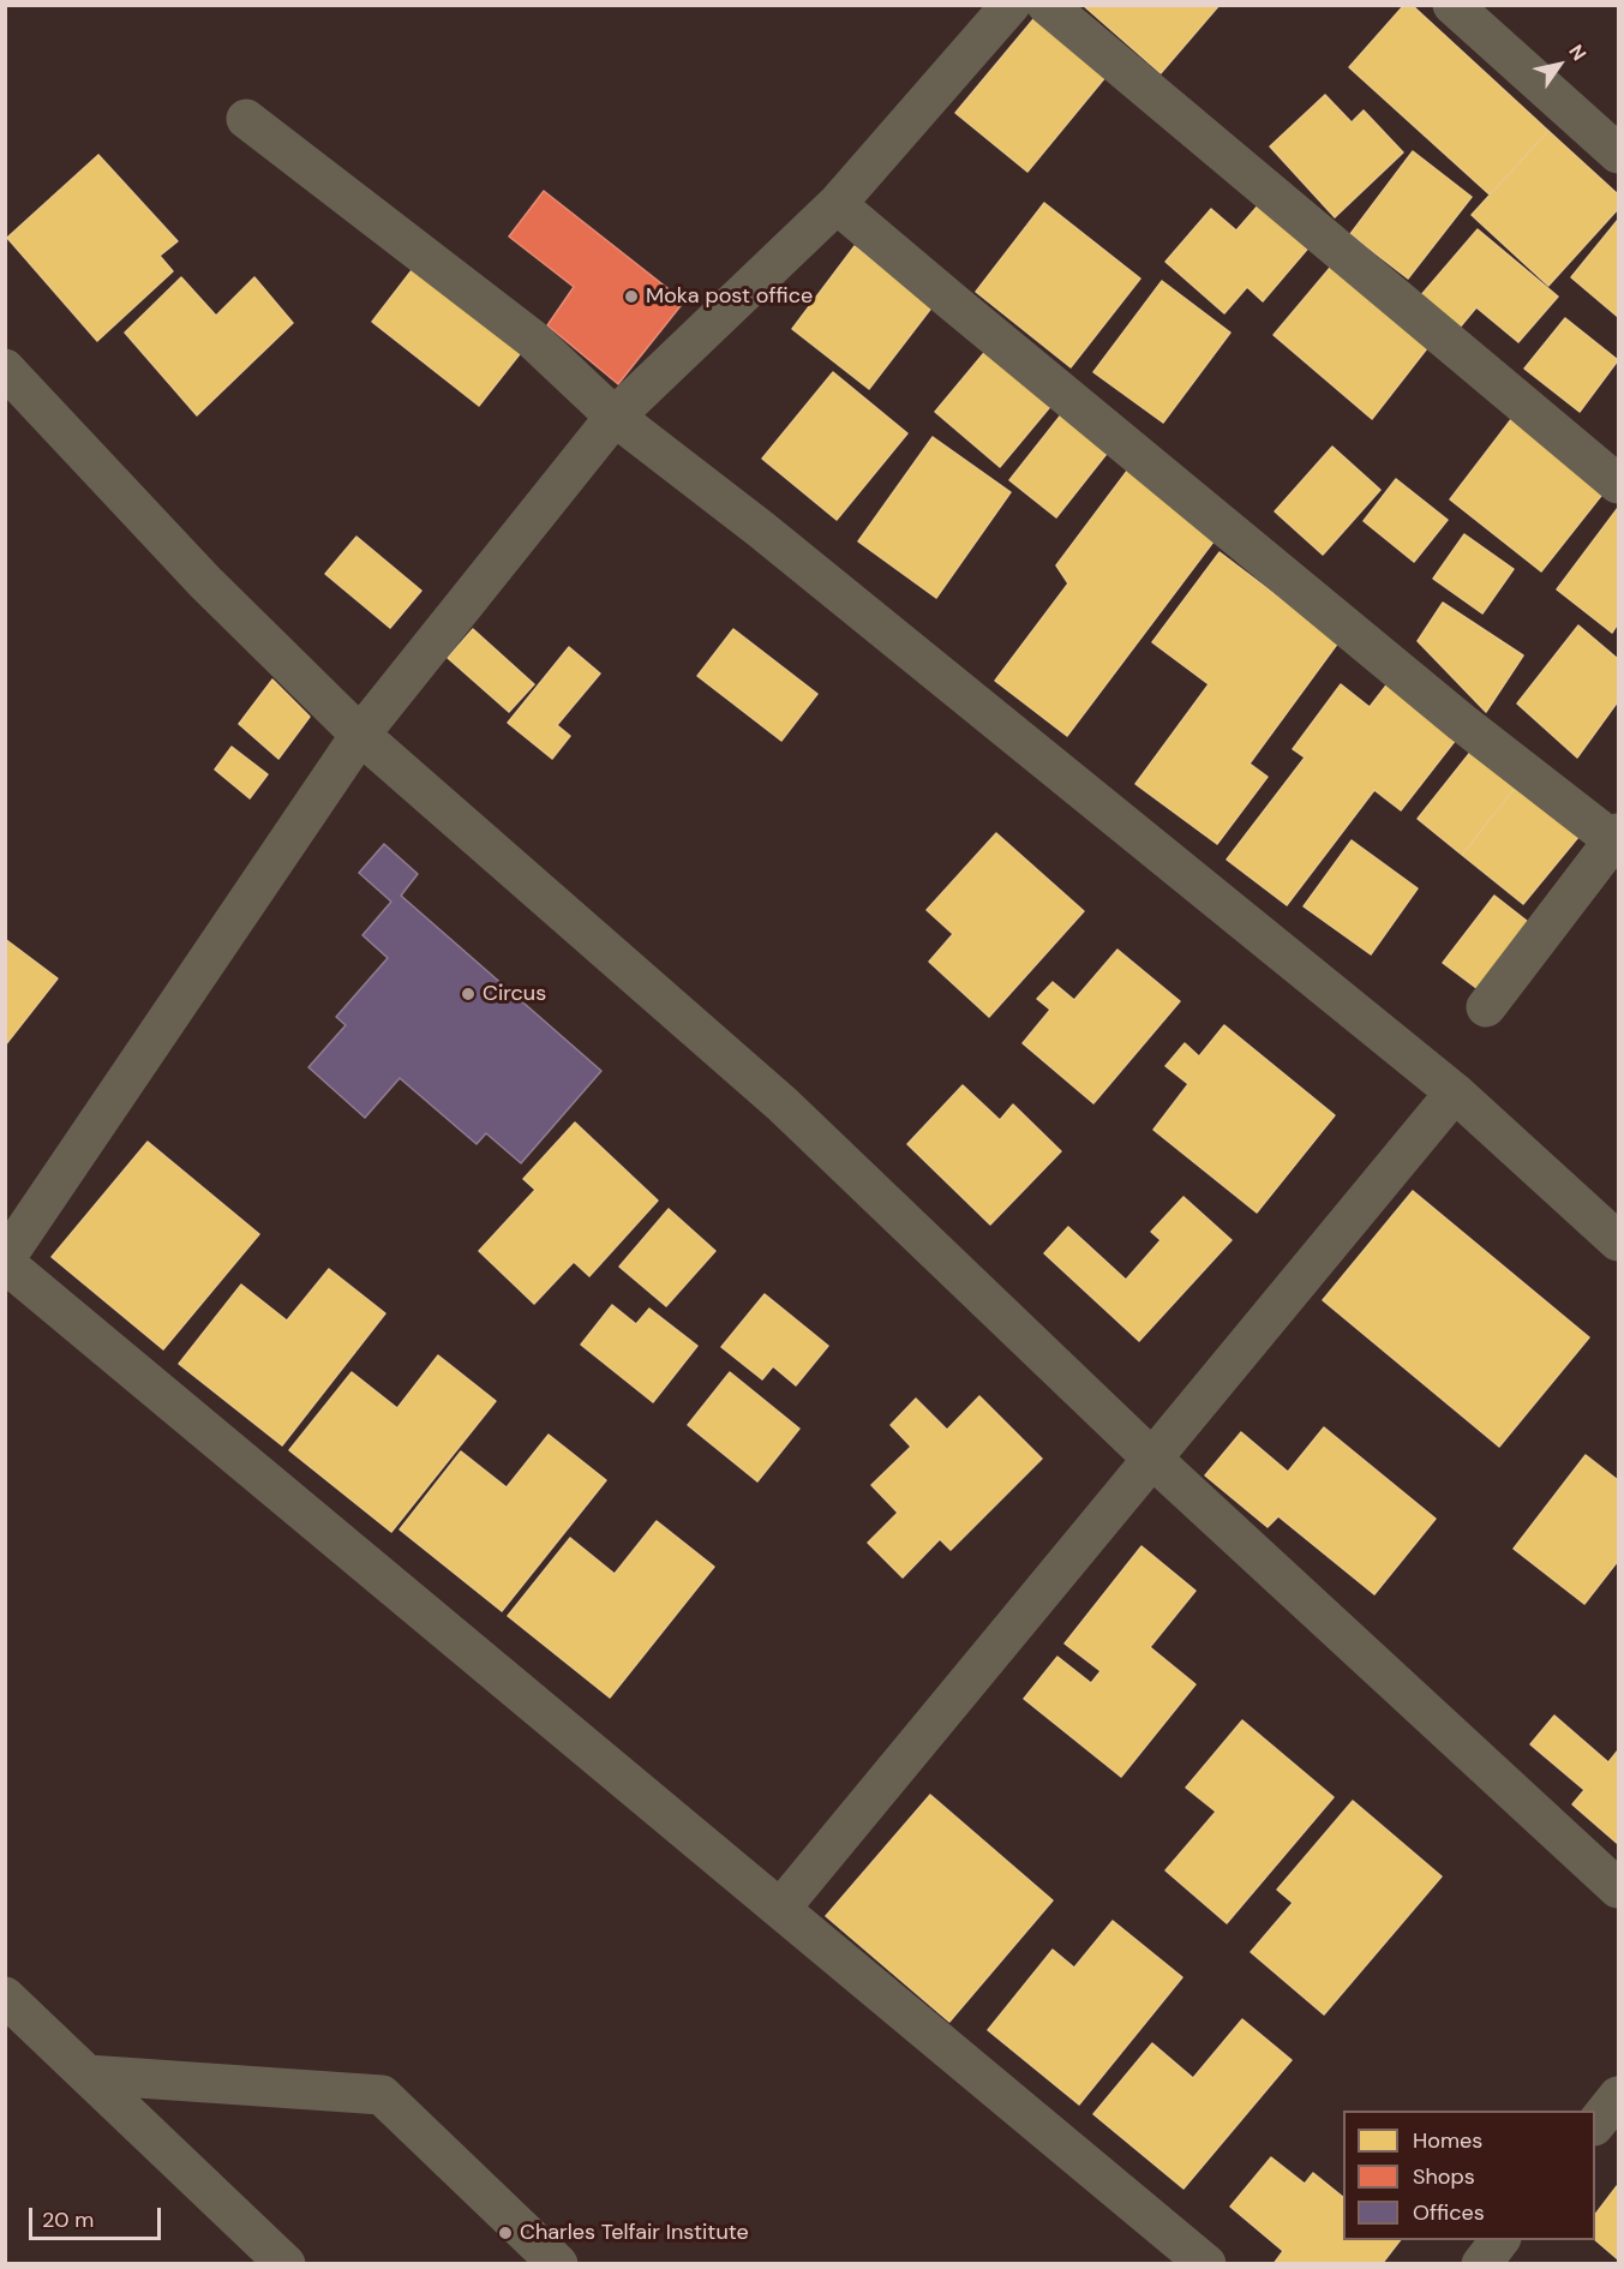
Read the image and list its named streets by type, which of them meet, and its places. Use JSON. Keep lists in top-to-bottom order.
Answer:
{
  "places": ["Moka post office", "Circus", "Charles Telfair Institute"],
  "legend": ["Homes", "Shops", "Offices"],
  "scale_bar": "20 m",
  "north": "top right"
}
